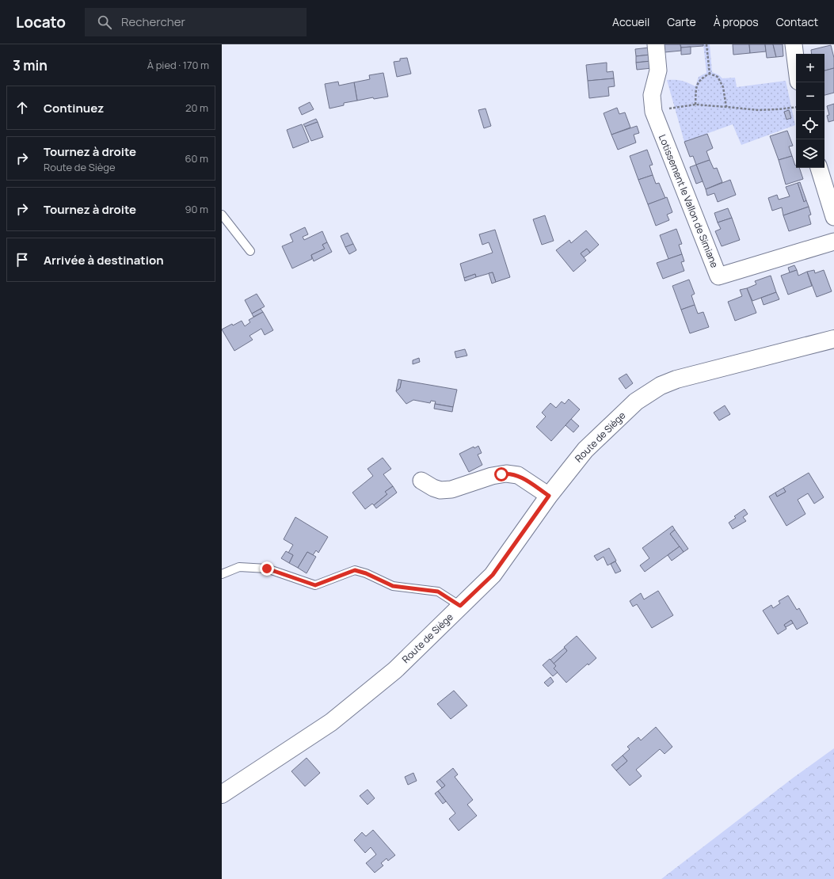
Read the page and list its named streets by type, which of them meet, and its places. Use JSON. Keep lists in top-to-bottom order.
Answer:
{
  "streets": {
    "street": ["Lotissement le Vallon de Simiane", "Route de Siège"]
  },
  "page": {
    "header": "Locato",
    "search": "Rechercher",
    "nav": [
      "Accueil",
      "Carte",
      "À propos",
      "Contact"
    ],
    "heading": ["3 min", "À pied · 170 m"],
    "map_buttons": ["+", "−"],
    "list": [
      ["Continuez", "20 m"],
      ["Tournez à droite", "Route de Siège", "60 m"],
      ["Tournez à droite", "90 m"],
      "Arrivée à destination"
    ]
  }
}
